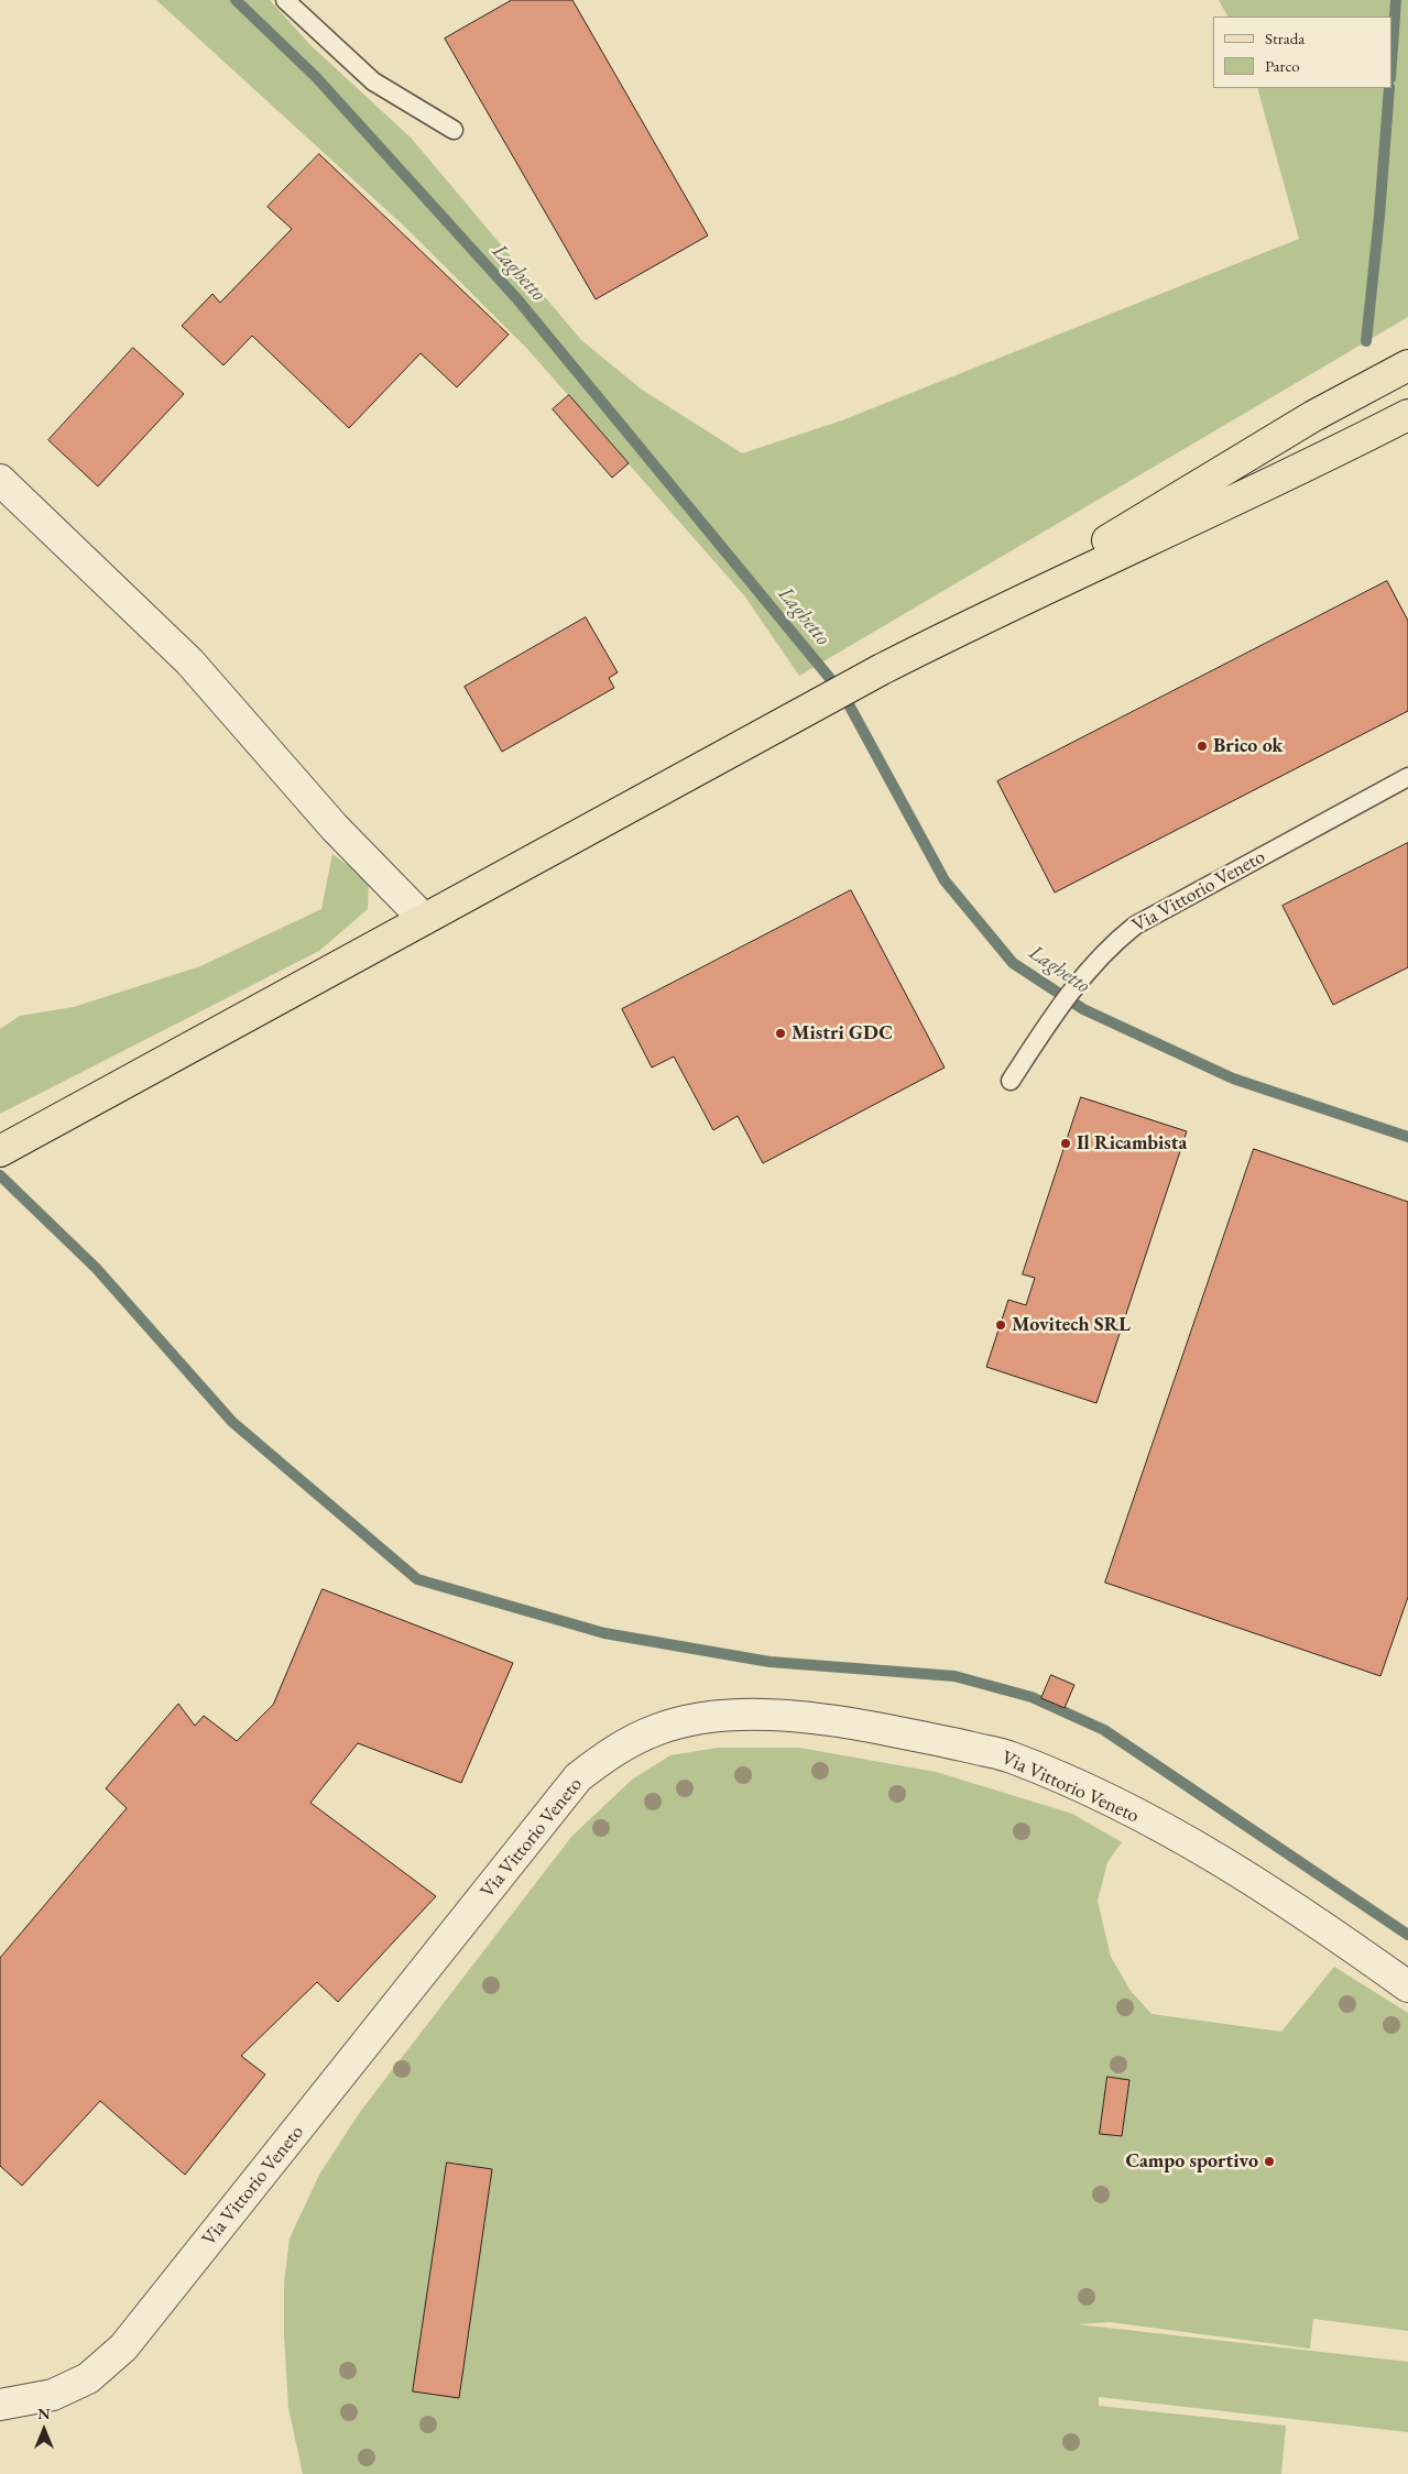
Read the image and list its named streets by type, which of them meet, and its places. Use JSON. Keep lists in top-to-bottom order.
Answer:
{
  "streets": {
    "street": ["Via Vittorio Veneto"]
  },
  "water": ["Laghetto"],
  "places": [
    "Brico ok",
    "Mistri GDC",
    "Il Ricambista",
    "Movitech SRL",
    "Campo sportivo"
  ],
  "legend": ["Strada", "Parco"],
  "north": "top"
}
